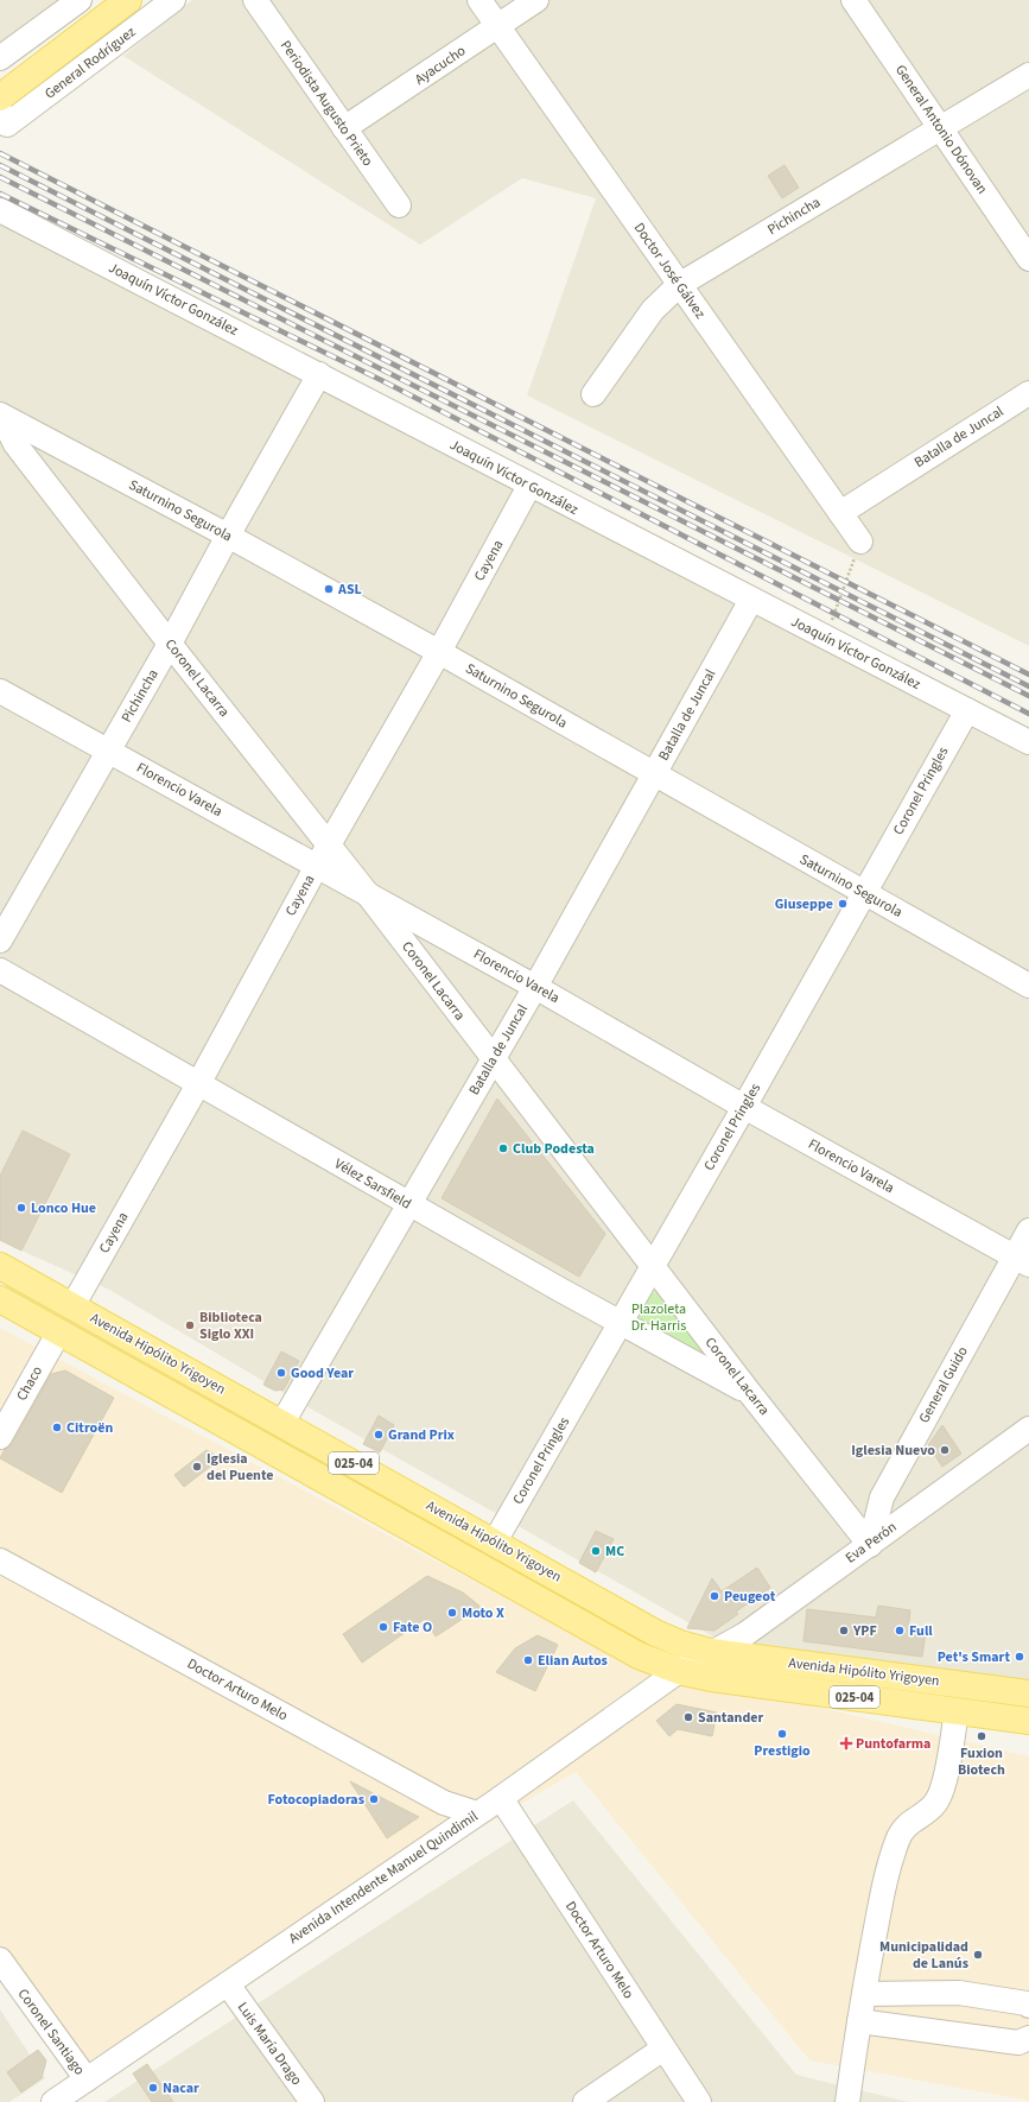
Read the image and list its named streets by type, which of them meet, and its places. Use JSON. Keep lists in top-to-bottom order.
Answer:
{
  "streets": {
    "main road": ["Avenida Hipólito Yrigoyen", "025-04"],
    "street": [
      "General Rodríguez",
      "Ayacucho",
      "Periodista Augusto Prieto",
      "General Antonio Dónovan",
      "Pichincha",
      "Doctor José Gálvez",
      "Joaquín Víctor González",
      "Batalla de Juncal",
      "Saturnino Segurola",
      "Cayena",
      "Coronel Lacarra",
      "Florencio Varela",
      "Coronel Pringles",
      "Vélez Sarsfield",
      "Chaco",
      "General Guido",
      "Eva Perón",
      "Doctor Arturo Melo",
      "Avenida Intendente Manuel Quindimil",
      "Coronel Santiago",
      "Luis María Drago"
    ]
  },
  "crossings": [
    ["Ayacucho", "Periodista Augusto Prieto"],
    ["Ayacucho", "Doctor José Gálvez"],
    ["General Antonio Dónovan", "Pichincha"],
    ["Pichincha", "Doctor José Gálvez"],
    ["Pichincha", "Joaquín Víctor González"],
    ["Pichincha", "Saturnino Segurola"],
    ["Pichincha", "Coronel Lacarra"],
    ["Pichincha", "Florencio Varela"],
    ["Doctor José Gálvez", "Batalla de Juncal"],
    ["Joaquín Víctor González", "Batalla de Juncal"],
    ["Joaquín Víctor González", "Cayena"],
    ["Joaquín Víctor González", "Coronel Pringles"],
    ["Batalla de Juncal", "Saturnino Segurola"],
    ["Batalla de Juncal", "Coronel Lacarra"],
    ["Batalla de Juncal", "Florencio Varela"],
    ["Batalla de Juncal", "Vélez Sarsfield"],
    ["Batalla de Juncal", "Avenida Hipólito Yrigoyen"],
    ["Saturnino Segurola", "Cayena"],
    ["Saturnino Segurola", "Coronel Lacarra"],
    ["Saturnino Segurola", "Coronel Pringles"],
    ["Cayena", "Coronel Lacarra"],
    ["Cayena", "Florencio Varela"],
    ["Cayena", "Vélez Sarsfield"],
    ["Cayena", "Avenida Hipólito Yrigoyen"],
    ["Coronel Lacarra", "Florencio Varela"],
    ["Coronel Lacarra", "Coronel Pringles"],
    ["Coronel Lacarra", "Vélez Sarsfield"],
    ["Coronel Lacarra", "General Guido"],
    ["Coronel Lacarra", "Eva Perón"],
    ["Florencio Varela", "Coronel Pringles"],
    ["Florencio Varela", "General Guido"],
    ["Coronel Pringles", "Vélez Sarsfield"],
    ["Coronel Pringles", "Avenida Hipólito Yrigoyen"],
    ["Avenida Hipólito Yrigoyen", "Chaco"],
    ["Avenida Hipólito Yrigoyen", "Eva Perón"],
    ["Avenida Hipólito Yrigoyen", "Avenida Intendente Manuel Quindimil"],
    ["General Guido", "Eva Perón"],
    ["Eva Perón", "Avenida Intendente Manuel Quindimil"],
    ["Doctor Arturo Melo", "Avenida Intendente Manuel Quindimil"],
    ["Avenida Intendente Manuel Quindimil", "Coronel Santiago"],
    ["Avenida Intendente Manuel Quindimil", "Luis María Drago"]
  ],
  "parks": ["Plazoleta Dr. Harris"],
  "places": {
    "other": [
      "ASL",
      "Giuseppe",
      "Club Podesta",
      "Lonco Hue",
      "Biblioteca Siglo XXI",
      "Good Year",
      "Citroën",
      "Grand Prix",
      "Iglesia Nuevo",
      "Iglesia del Puente",
      "MC",
      "Peugeot",
      "Moto X",
      "Fate O",
      "YPF",
      "Full",
      "Pet's Smart",
      "Elian Autos",
      "Santander",
      "Prestigio",
      "Fuxion Biotech",
      "Fotocopiadoras",
      "Municipalidad de Lanús",
      "Nacar"
    ],
    "health": ["Puntofarma"]
  }
}
